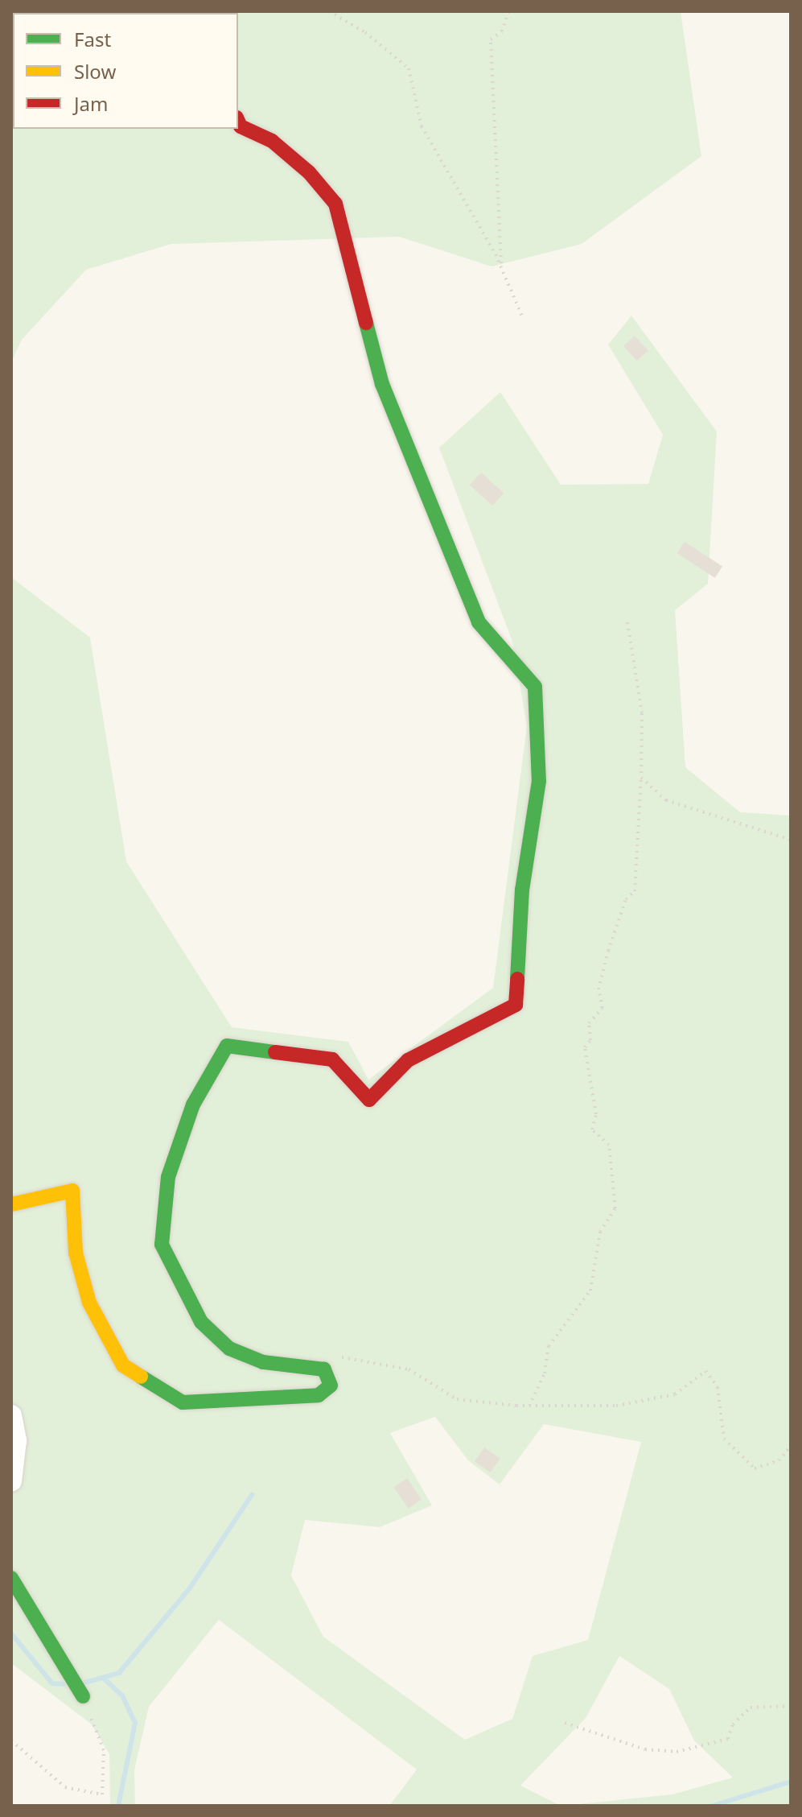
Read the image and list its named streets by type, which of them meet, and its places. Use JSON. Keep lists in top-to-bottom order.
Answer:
{
  "legend": ["Fast", "Slow", "Jam"]
}
